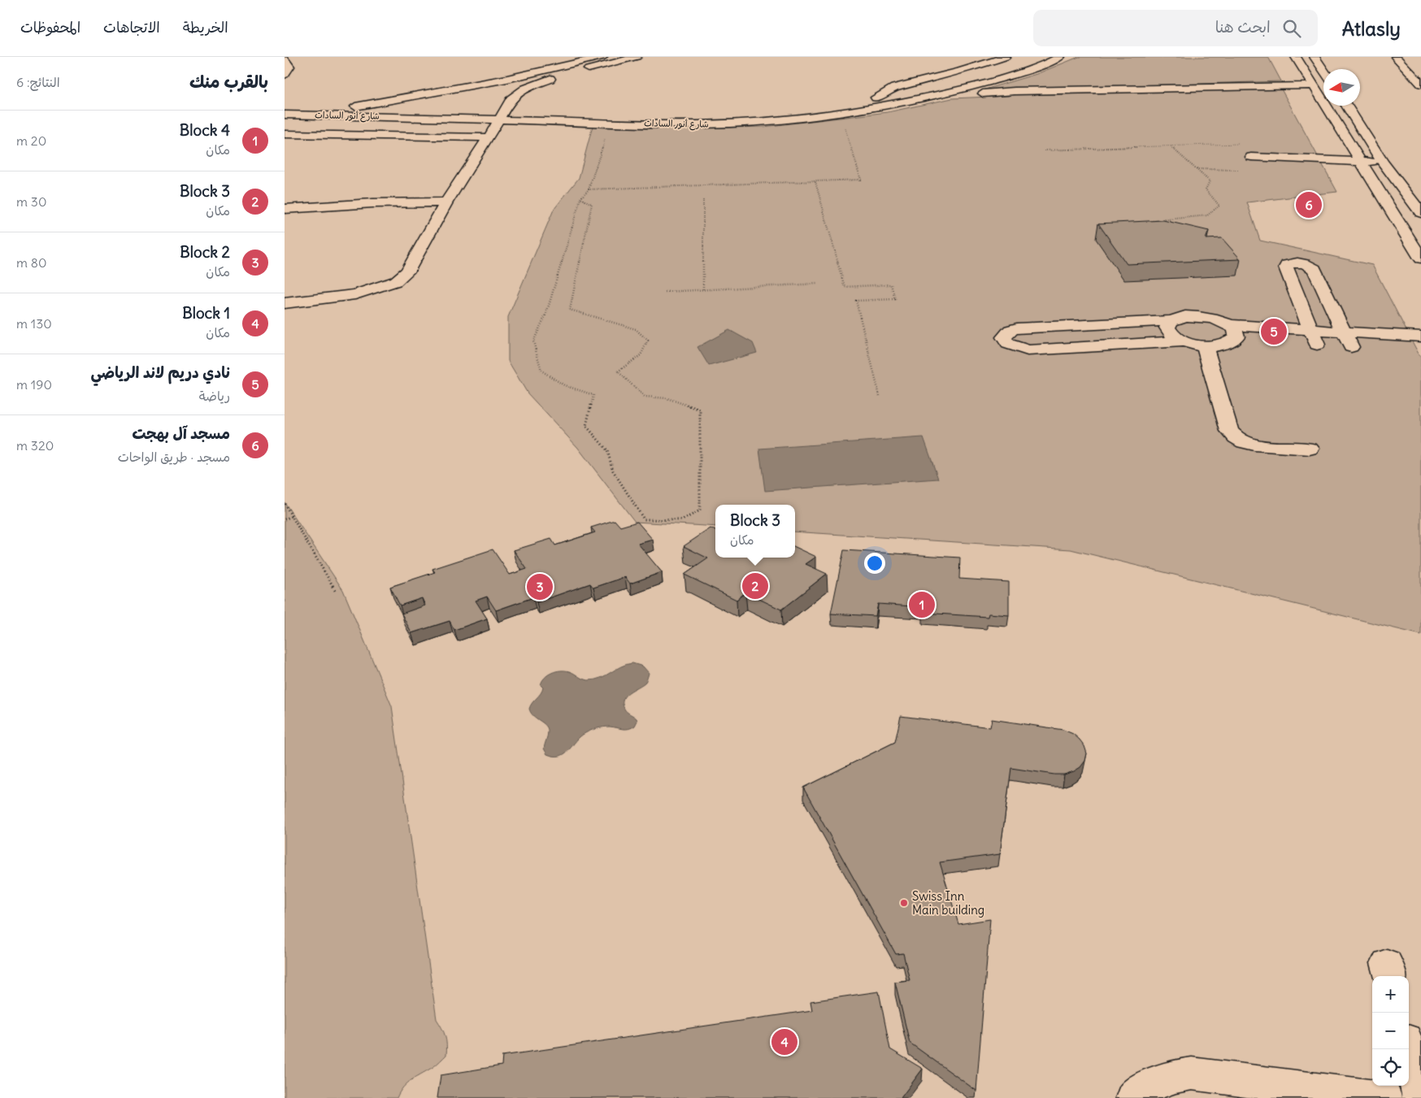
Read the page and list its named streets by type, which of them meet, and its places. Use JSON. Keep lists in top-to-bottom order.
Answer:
{
  "streets": {
    "main road": ["شارع أنور السادات"]
  },
  "places": ["Swiss Inn Main building"],
  "north": "left",
  "page": {
    "header": "Atlasly",
    "search": "ابحث هنا",
    "nav": ["الخريطة", "الاتجاهات", "المحفوظات"],
    "heading": ["بالقرب منك", "النتائج: 6"],
    "list": [
      {
        "mark": "1",
        "name": "Block 4",
        "note": "مكان",
        "value": "20 m"
      },
      {
        "mark": "2",
        "name": "Block 3",
        "note": "مكان",
        "value": "30 m"
      },
      {
        "mark": "3",
        "name": "Block 2",
        "note": "مكان",
        "value": "80 m"
      },
      {
        "mark": "4",
        "name": "Block 1",
        "note": "مكان",
        "value": "130 m"
      },
      {
        "mark": "5",
        "name": "نادي دريم لاند الرياضي",
        "note": "رياضة",
        "value": "190 m"
      },
      {
        "mark": "6",
        "name": "مسجد آل بهجت",
        "note": "مسجد · طريق الواحات",
        "value": "320 m"
      }
    ],
    "pins": [
      "6",
      "5",
      "2",
      "3",
      "1",
      "4"
    ],
    "popup": ["Block 3", "مكان"],
    "map_buttons": ["+", "−"]
  }
}
